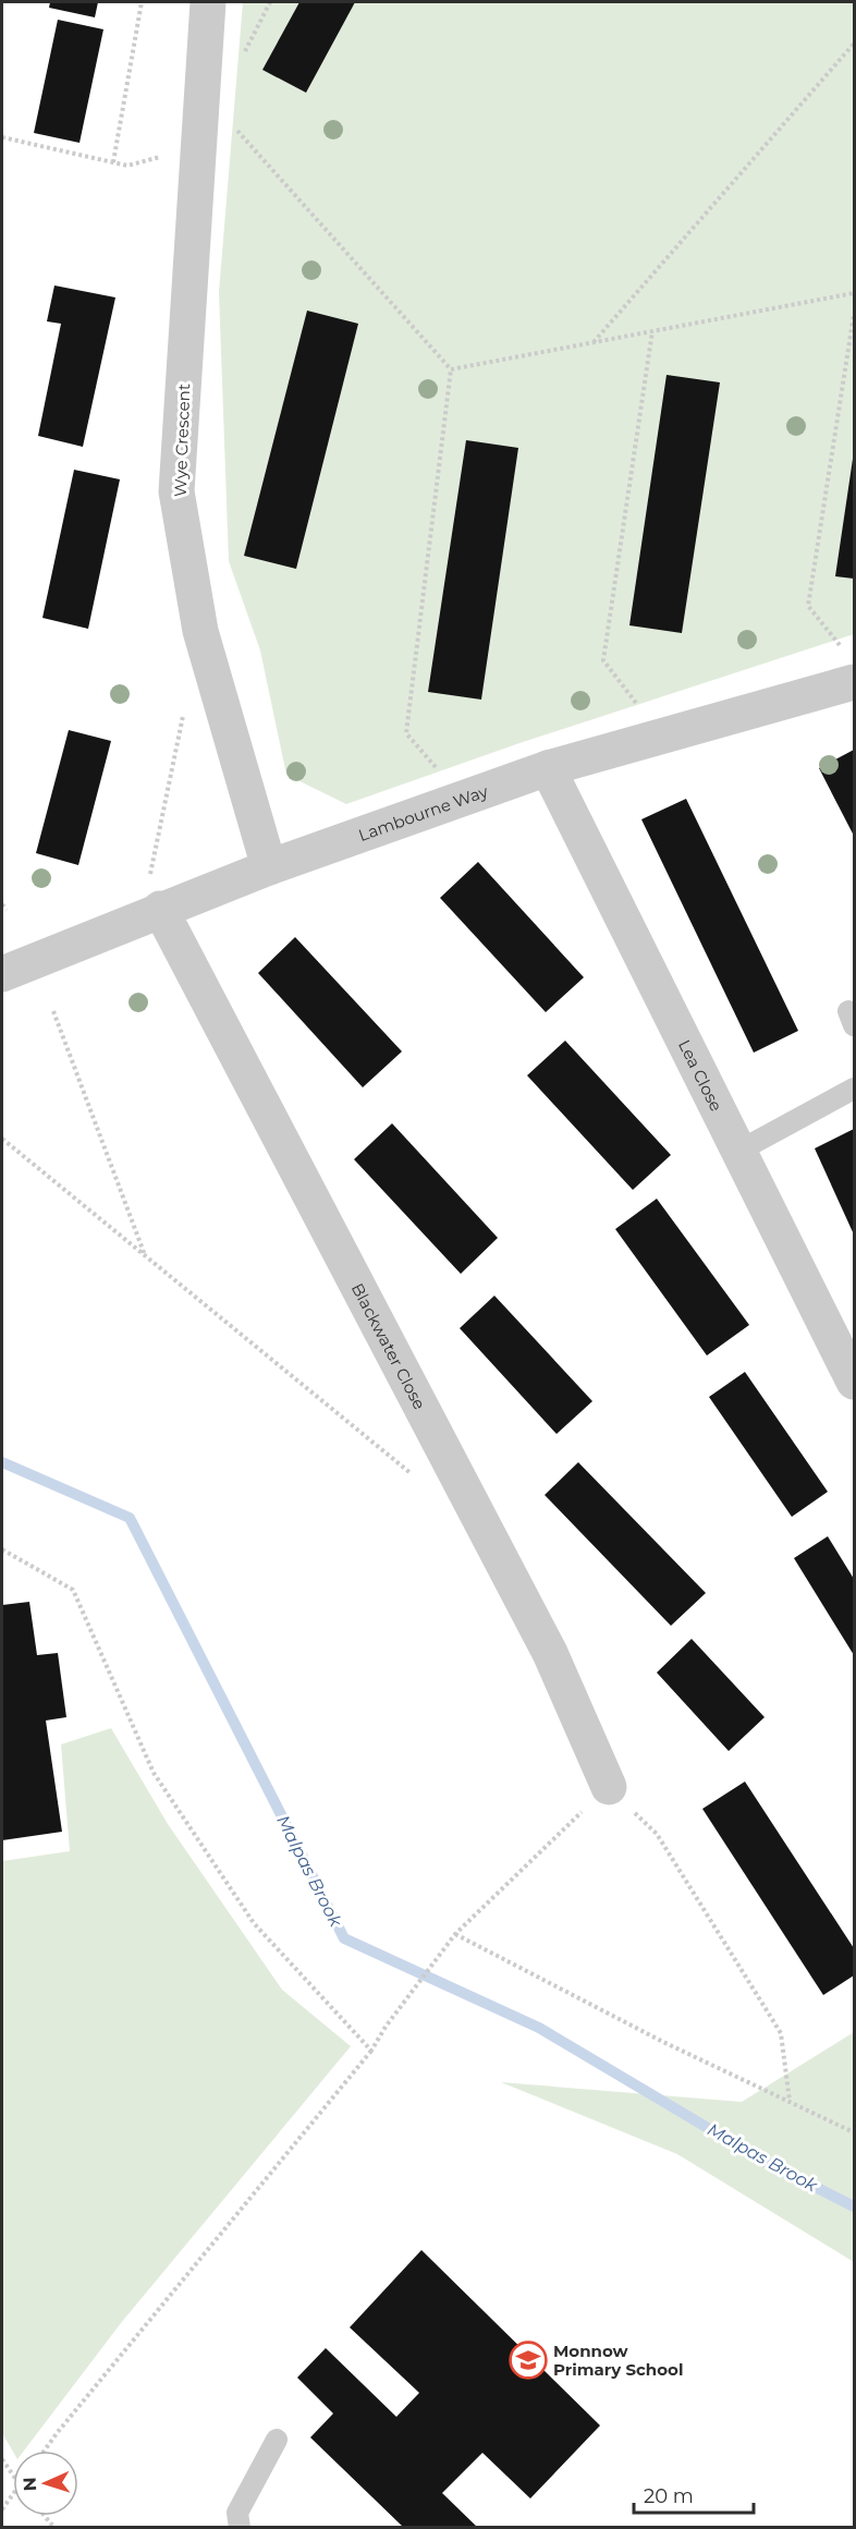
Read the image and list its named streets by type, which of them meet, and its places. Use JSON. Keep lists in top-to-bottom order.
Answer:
{
  "streets": {
    "street": [
      "Wye Crescent",
      "Lambourne Way",
      "Lea Close",
      "Blackwater Close"
    ]
  },
  "crossings": [
    ["Wye Crescent", "Lambourne Way"],
    ["Lambourne Way", "Lea Close"],
    ["Lambourne Way", "Blackwater Close"]
  ],
  "water": ["Malpas Brook"],
  "places": {
    "school or university": ["Monnow Primary School"]
  },
  "scale_bar": "20 m",
  "north": "left"
}
